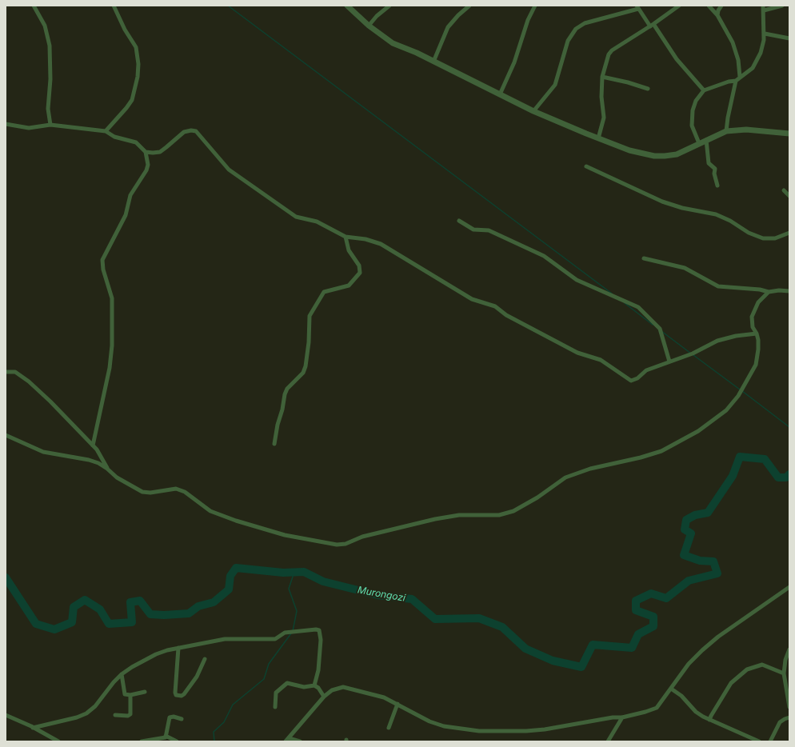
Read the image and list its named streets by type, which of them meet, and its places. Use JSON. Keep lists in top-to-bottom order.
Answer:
{
  "water": ["Murongozi"]
}
